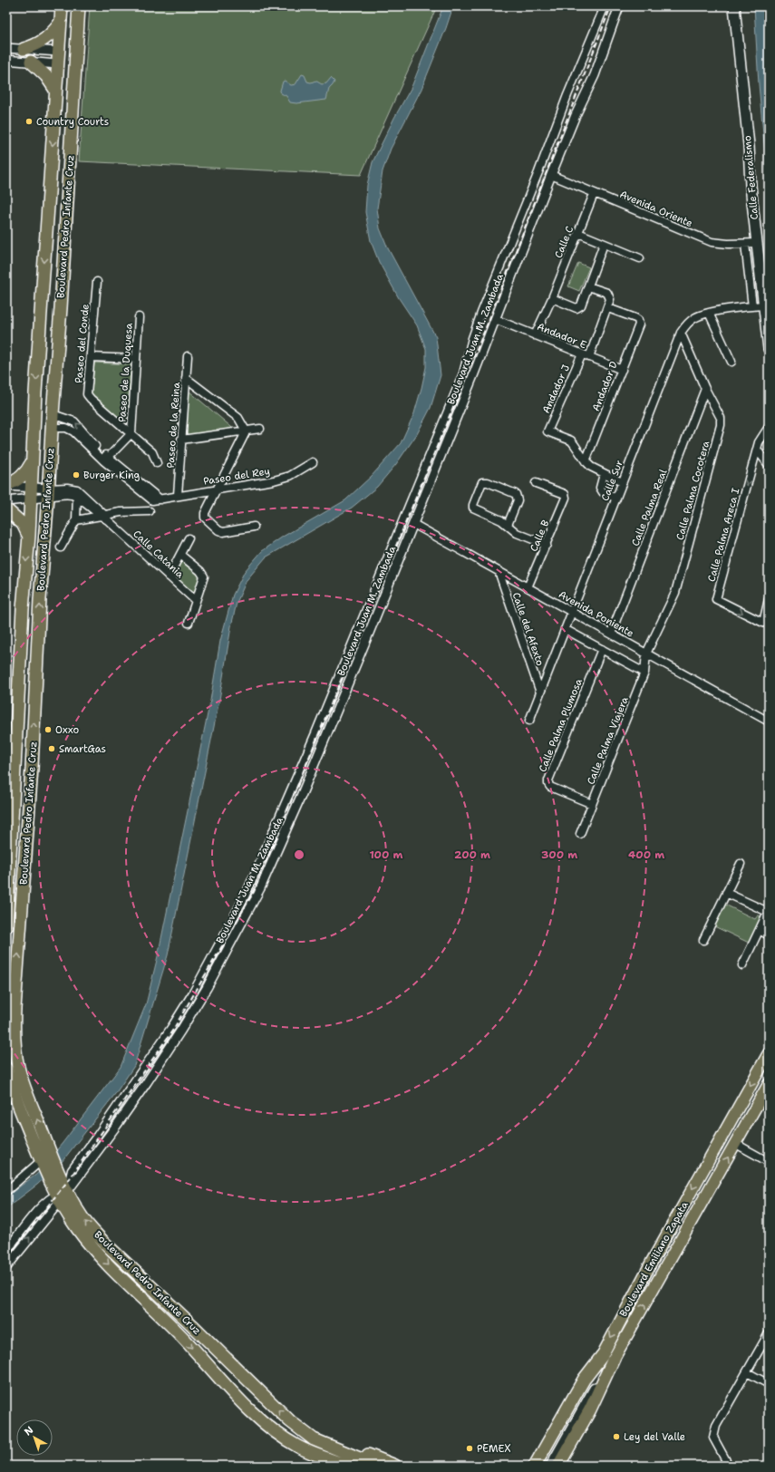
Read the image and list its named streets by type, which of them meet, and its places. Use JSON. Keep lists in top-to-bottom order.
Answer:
{
  "streets": {
    "highway": ["Boulevard Pedro Infante Cruz"],
    "main road": ["Calle Federalismo", "Boulevard Emiliano Zapata"],
    "street": [
      "Avenida Oriente",
      "Calle C",
      "Andador E",
      "Boulevard Juan M. Zambada",
      "Paseo del Conde",
      "Paseo de la Duquesa",
      "Andador D",
      "Andador J",
      "Paseo de la Reina",
      "Paseo del Rey",
      "Calle Sur",
      "Calle Palma Cocotera",
      "Calle Palma Real",
      "Calle Palma Areca I",
      "Calle B",
      "Calle Catania",
      "Avenida Poniente",
      "Calle del Afexto",
      "Calle Palma Plumosa",
      "Calle Palma Viajera"
    ]
  },
  "crossings": [
    ["Calle Federalismo", "Avenida Oriente"],
    ["Calle Federalismo", "Calle Sur"],
    ["Avenida Oriente", "Calle C"],
    ["Avenida Oriente", "Boulevard Juan M. Zambada"],
    ["Boulevard Pedro Infante Cruz", "Boulevard Juan M. Zambada"],
    ["Boulevard Pedro Infante Cruz", "Paseo del Rey"],
    ["Calle C", "Andador E"],
    ["Andador E", "Boulevard Juan M. Zambada"],
    ["Andador E", "Andador D"],
    ["Andador E", "Andador J"],
    ["Boulevard Juan M. Zambada", "Avenida Poniente"],
    ["Paseo del Conde", "Paseo de la Duquesa"],
    ["Paseo de la Duquesa", "Paseo del Rey"],
    ["Andador D", "Andador J"],
    ["Paseo de la Reina", "Paseo del Rey"],
    ["Calle Sur", "Calle Palma Cocotera"],
    ["Calle Sur", "Avenida Poniente"],
    ["Calle Sur", "Calle del Afexto"],
    ["Calle Palma Cocotera", "Calle Palma Real"],
    ["Calle Palma Cocotera", "Avenida Poniente"],
    ["Calle Palma Cocotera", "Calle Palma Viajera"],
    ["Calle Palma Real", "Avenida Poniente"],
    ["Calle B", "Avenida Poniente"],
    ["Avenida Poniente", "Calle del Afexto"],
    ["Avenida Poniente", "Calle Palma Viajera"],
    ["Calle Palma Plumosa", "Calle Palma Viajera"]
  ],
  "places": [
    "Country Courts",
    "Burger King",
    "Oxxo",
    "SmartGas",
    "Ley del Valle",
    "PEMEX"
  ],
  "north": "top left",
  "rings": [
    "100 m",
    "200 m",
    "300 m",
    "400 m"
  ]
}
